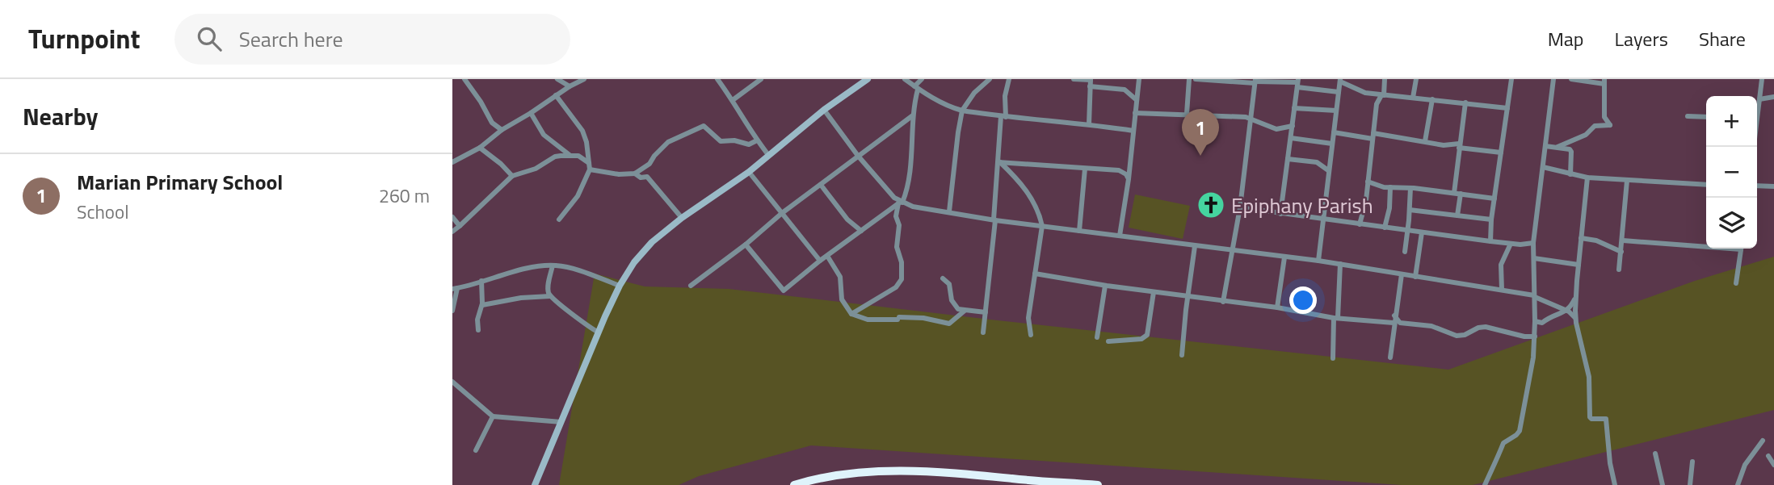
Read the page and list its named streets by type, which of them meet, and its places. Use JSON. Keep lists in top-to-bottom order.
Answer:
{
  "places": {
    "church": ["Epiphany Parish"]
  },
  "page": {
    "header": "Turnpoint",
    "search": "Search here",
    "nav": ["Map", "Layers", "Share"],
    "heading": "Nearby",
    "map_buttons": ["+", "−"],
    "pins": "1",
    "list": [
      {
        "mark": "1",
        "name": "Marian Primary School",
        "note": "School",
        "value": "260 m"
      }
    ]
  }
}
